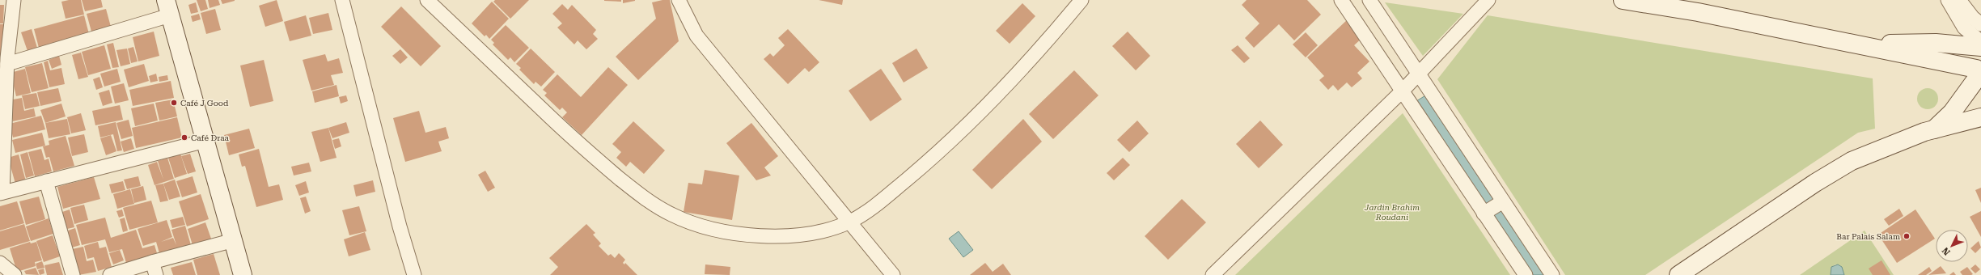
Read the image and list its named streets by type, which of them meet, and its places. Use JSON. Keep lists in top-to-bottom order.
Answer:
{
  "parks": ["Jardin Brahim Roudani"],
  "places": ["Café J Good", "Café Draa", "Bar Palais Salam"],
  "north": "bottom left"
}
